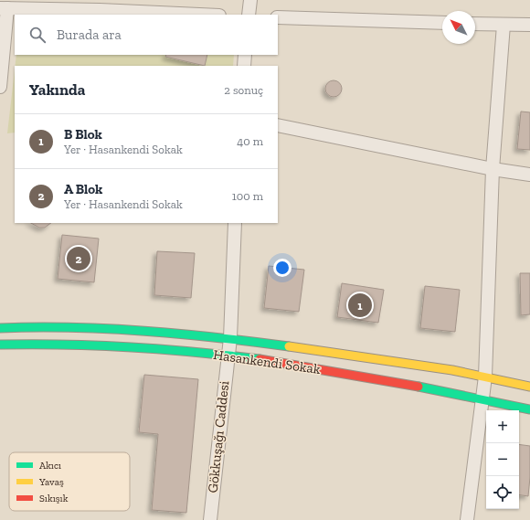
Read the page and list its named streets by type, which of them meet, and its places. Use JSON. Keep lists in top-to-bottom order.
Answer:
{
  "streets": {
    "main road": ["Hasankendi Sokak"],
    "street": ["Gökkuşağı Caddesi"]
  },
  "crossings": [
    ["Hasankendi Sokak", "Gökkuşağı Caddesi"]
  ],
  "legend": ["Akıcı", "Yavaş", "Sıkışık"],
  "north": "top left",
  "page": {
    "search": "Burada ara",
    "heading": ["Yakında", "2 sonuç"],
    "list": [
      {
        "mark": "1",
        "name": "B Blok",
        "note": "Yer · Hasankendi Sokak",
        "value": "40 m"
      },
      {
        "mark": "2",
        "name": "A Blok",
        "note": "Yer · Hasankendi Sokak",
        "value": "100 m"
      }
    ],
    "pins": ["2", "1"],
    "map_buttons": ["+", "−"]
  }
}
